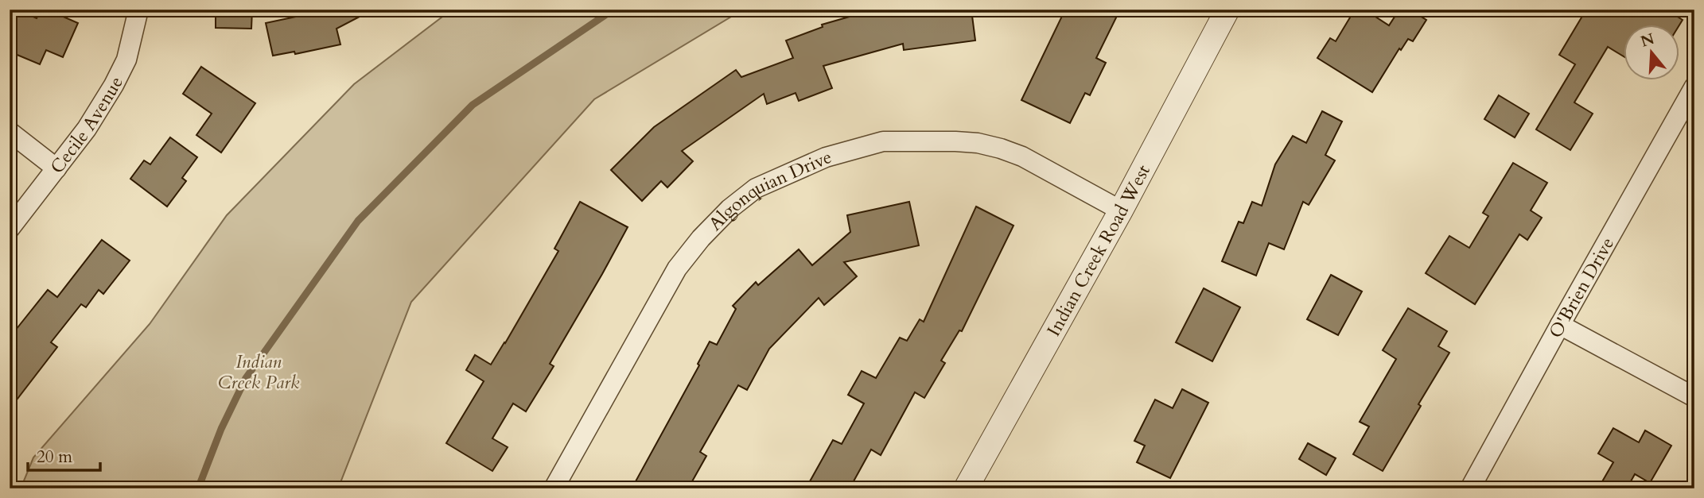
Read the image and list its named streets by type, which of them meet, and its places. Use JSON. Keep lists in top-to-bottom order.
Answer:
{
  "streets": {
    "street": [
      "Cecile Avenue",
      "Algonquian Drive",
      "Indian Creek Road West",
      "O'Brien Drive"
    ]
  },
  "crossings": [
    ["Algonquian Drive", "Indian Creek Road West"]
  ],
  "parks": ["Indian Creek Park"],
  "scale_bar": "20 m",
  "north": "top"
}
